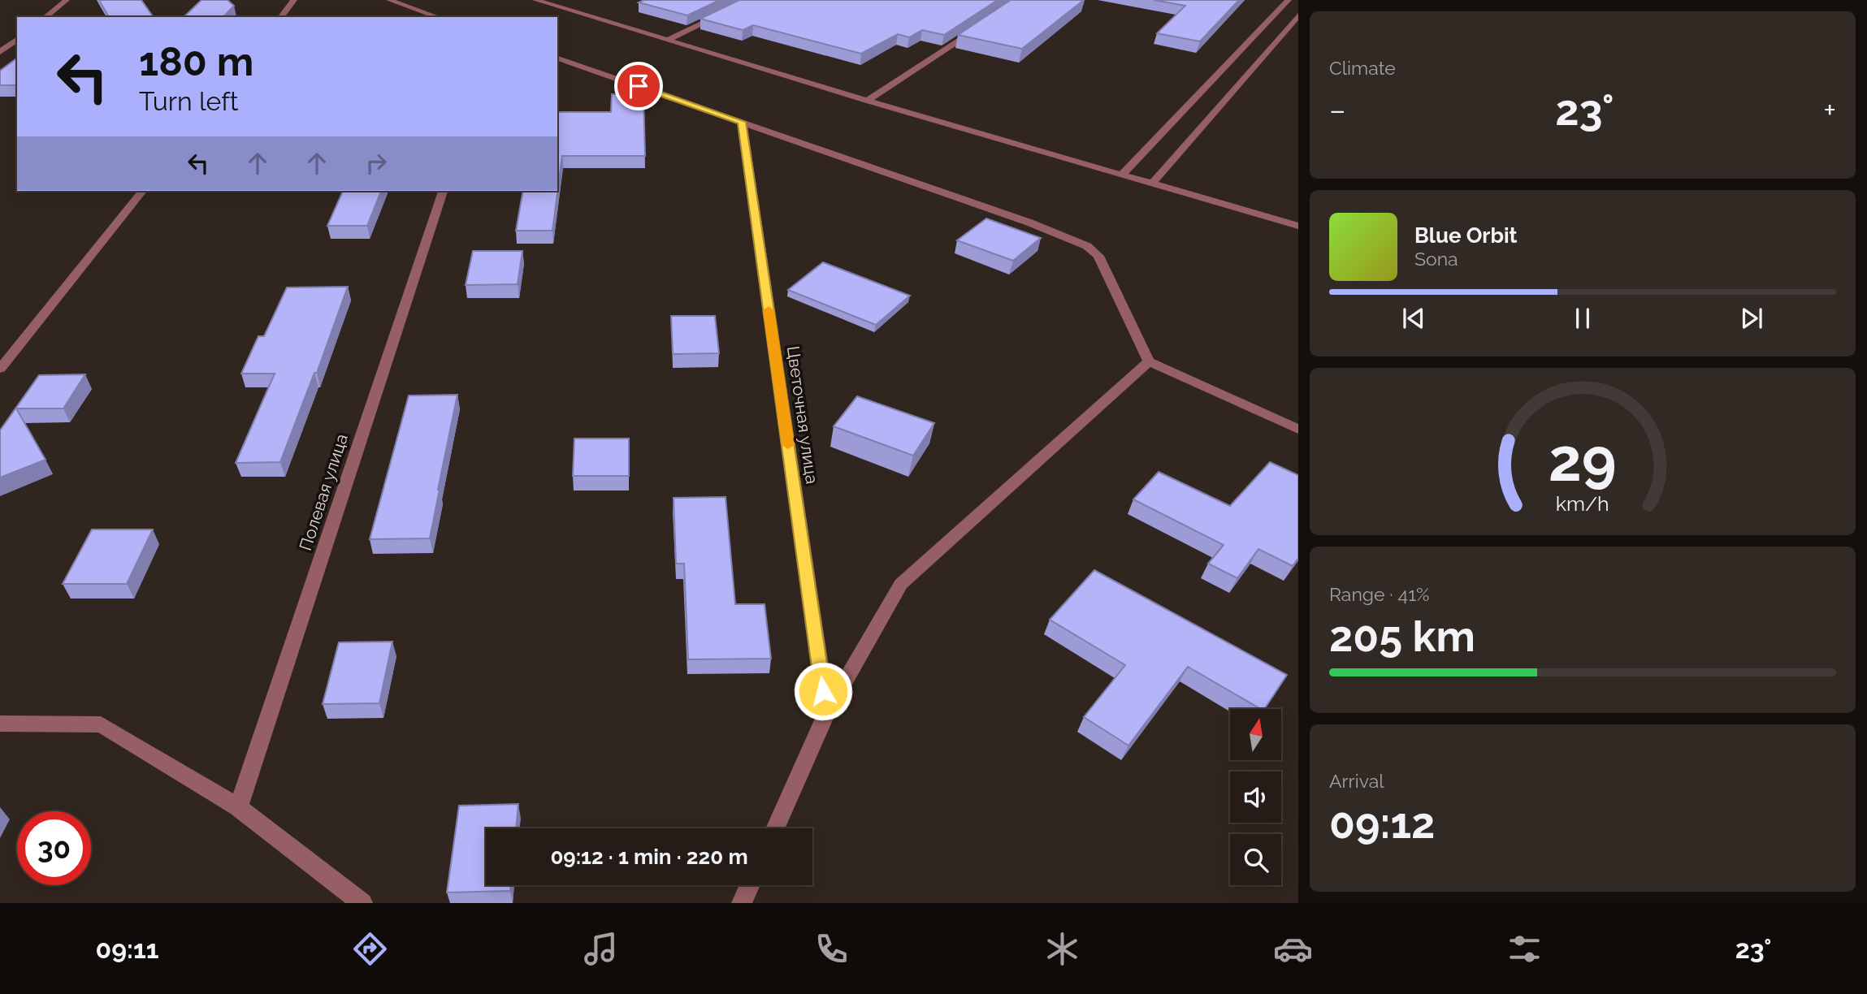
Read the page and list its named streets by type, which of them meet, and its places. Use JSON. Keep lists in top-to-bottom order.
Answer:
{
  "streets": {
    "street": ["Цветочная улица", "Полевая улица"]
  },
  "north": "top",
  "page": {
    "tile": [
      "Climate",
      ["Range · 41%", "205 km"],
      ["Arrival", "09:12"]
    ],
    "turn": ["180 m", "Turn left"],
    "heat": ["−", "23°", "+"],
    "song": ["Blue Orbit", "Sona"],
    "limit": "30",
    "trip": "09:12 · 1 min · 220 m",
    "tabs": ["09:11", "23°"],
    "gauge": ["29", "km/h"]
  }
}
